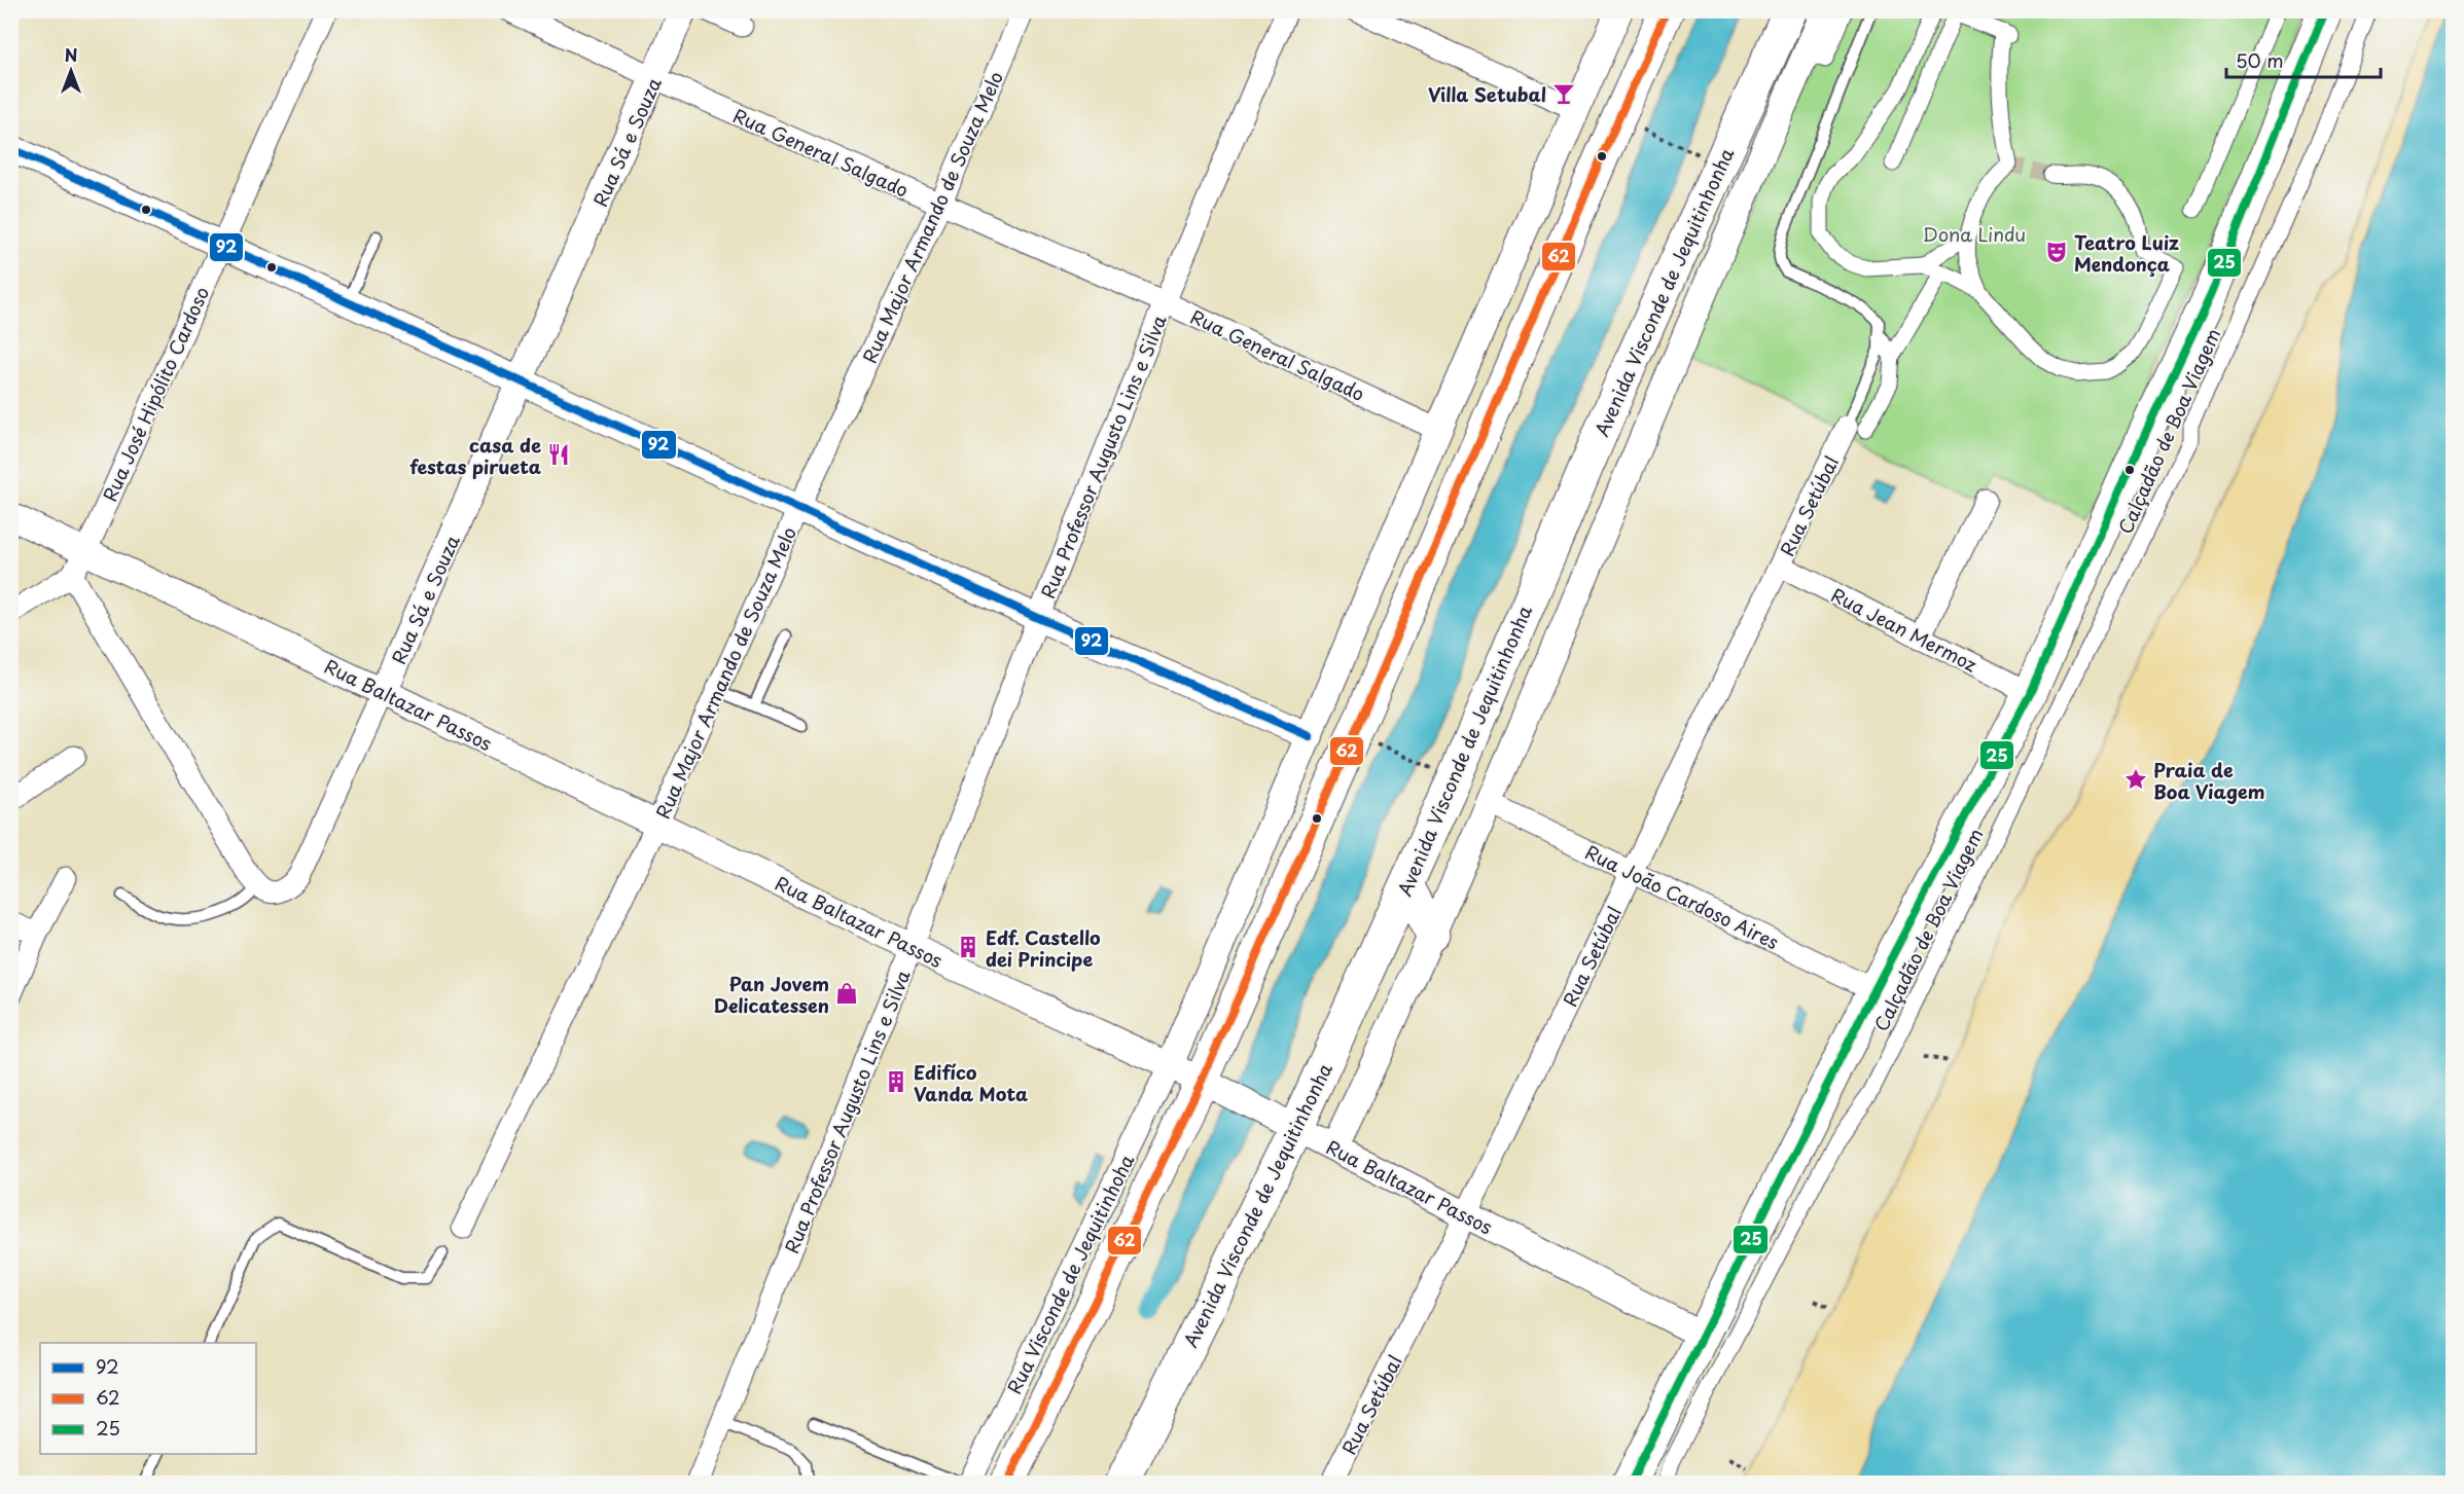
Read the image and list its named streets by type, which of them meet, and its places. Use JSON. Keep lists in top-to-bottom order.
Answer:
{
  "streets": {
    "main road": ["Avenida Visconde de Jequitinhonha"],
    "street": [
      "Rua Sá e Souza",
      "Rua General Salgado",
      "Rua Major Armando de Souza Melo",
      "Rua José Hipólito Cardoso",
      "Calçadão de Boa Viagem",
      "Rua Professor Augusto Lins e Silva",
      "Rua Setúbal",
      "Rua Jean Mermoz",
      "Rua Baltazar Passos",
      "Rua João Cardoso Aires",
      "Rua Visconde de Jequitinhoha"
    ]
  },
  "crossings": [
    ["Rua Sá e Souza", "Rua General Salgado"],
    ["Rua Sá e Souza", "Rua Baltazar Passos"],
    ["Rua General Salgado", "Rua Major Armando de Souza Melo"],
    ["Rua General Salgado", "Rua Professor Augusto Lins e Silva"],
    ["Rua Major Armando de Souza Melo", "Rua Baltazar Passos"],
    ["Avenida Visconde de Jequitinhonha", "Rua Baltazar Passos"],
    ["Avenida Visconde de Jequitinhonha", "Rua João Cardoso Aires"],
    ["Rua José Hipólito Cardoso", "Rua Baltazar Passos"],
    ["Rua Professor Augusto Lins e Silva", "Rua Baltazar Passos"],
    ["Rua Setúbal", "Rua Jean Mermoz"],
    ["Rua Setúbal", "Rua Baltazar Passos"],
    ["Rua Setúbal", "Rua João Cardoso Aires"],
    ["Rua Baltazar Passos", "Rua Visconde de Jequitinhoha"]
  ],
  "parks": ["Dona Lindu"],
  "places": {
    "bar": ["Villa Setubal"],
    "theatre": ["Teatro Luiz Mendonça"],
    "restaurant": ["casa de festas pirueta"],
    "place": ["Praia de Boa Viagem"],
    "building": ["Edf. Castello dei Principe", "Edifíco Vanda Mota"],
    "shop": ["Pan Jovem Delicatessen"]
  },
  "lines": ["transit line 62", "transit line 25", "transit line 92"],
  "legend": ["92", "62", "25"],
  "scale_bar": "50 m",
  "north": "top"
}
